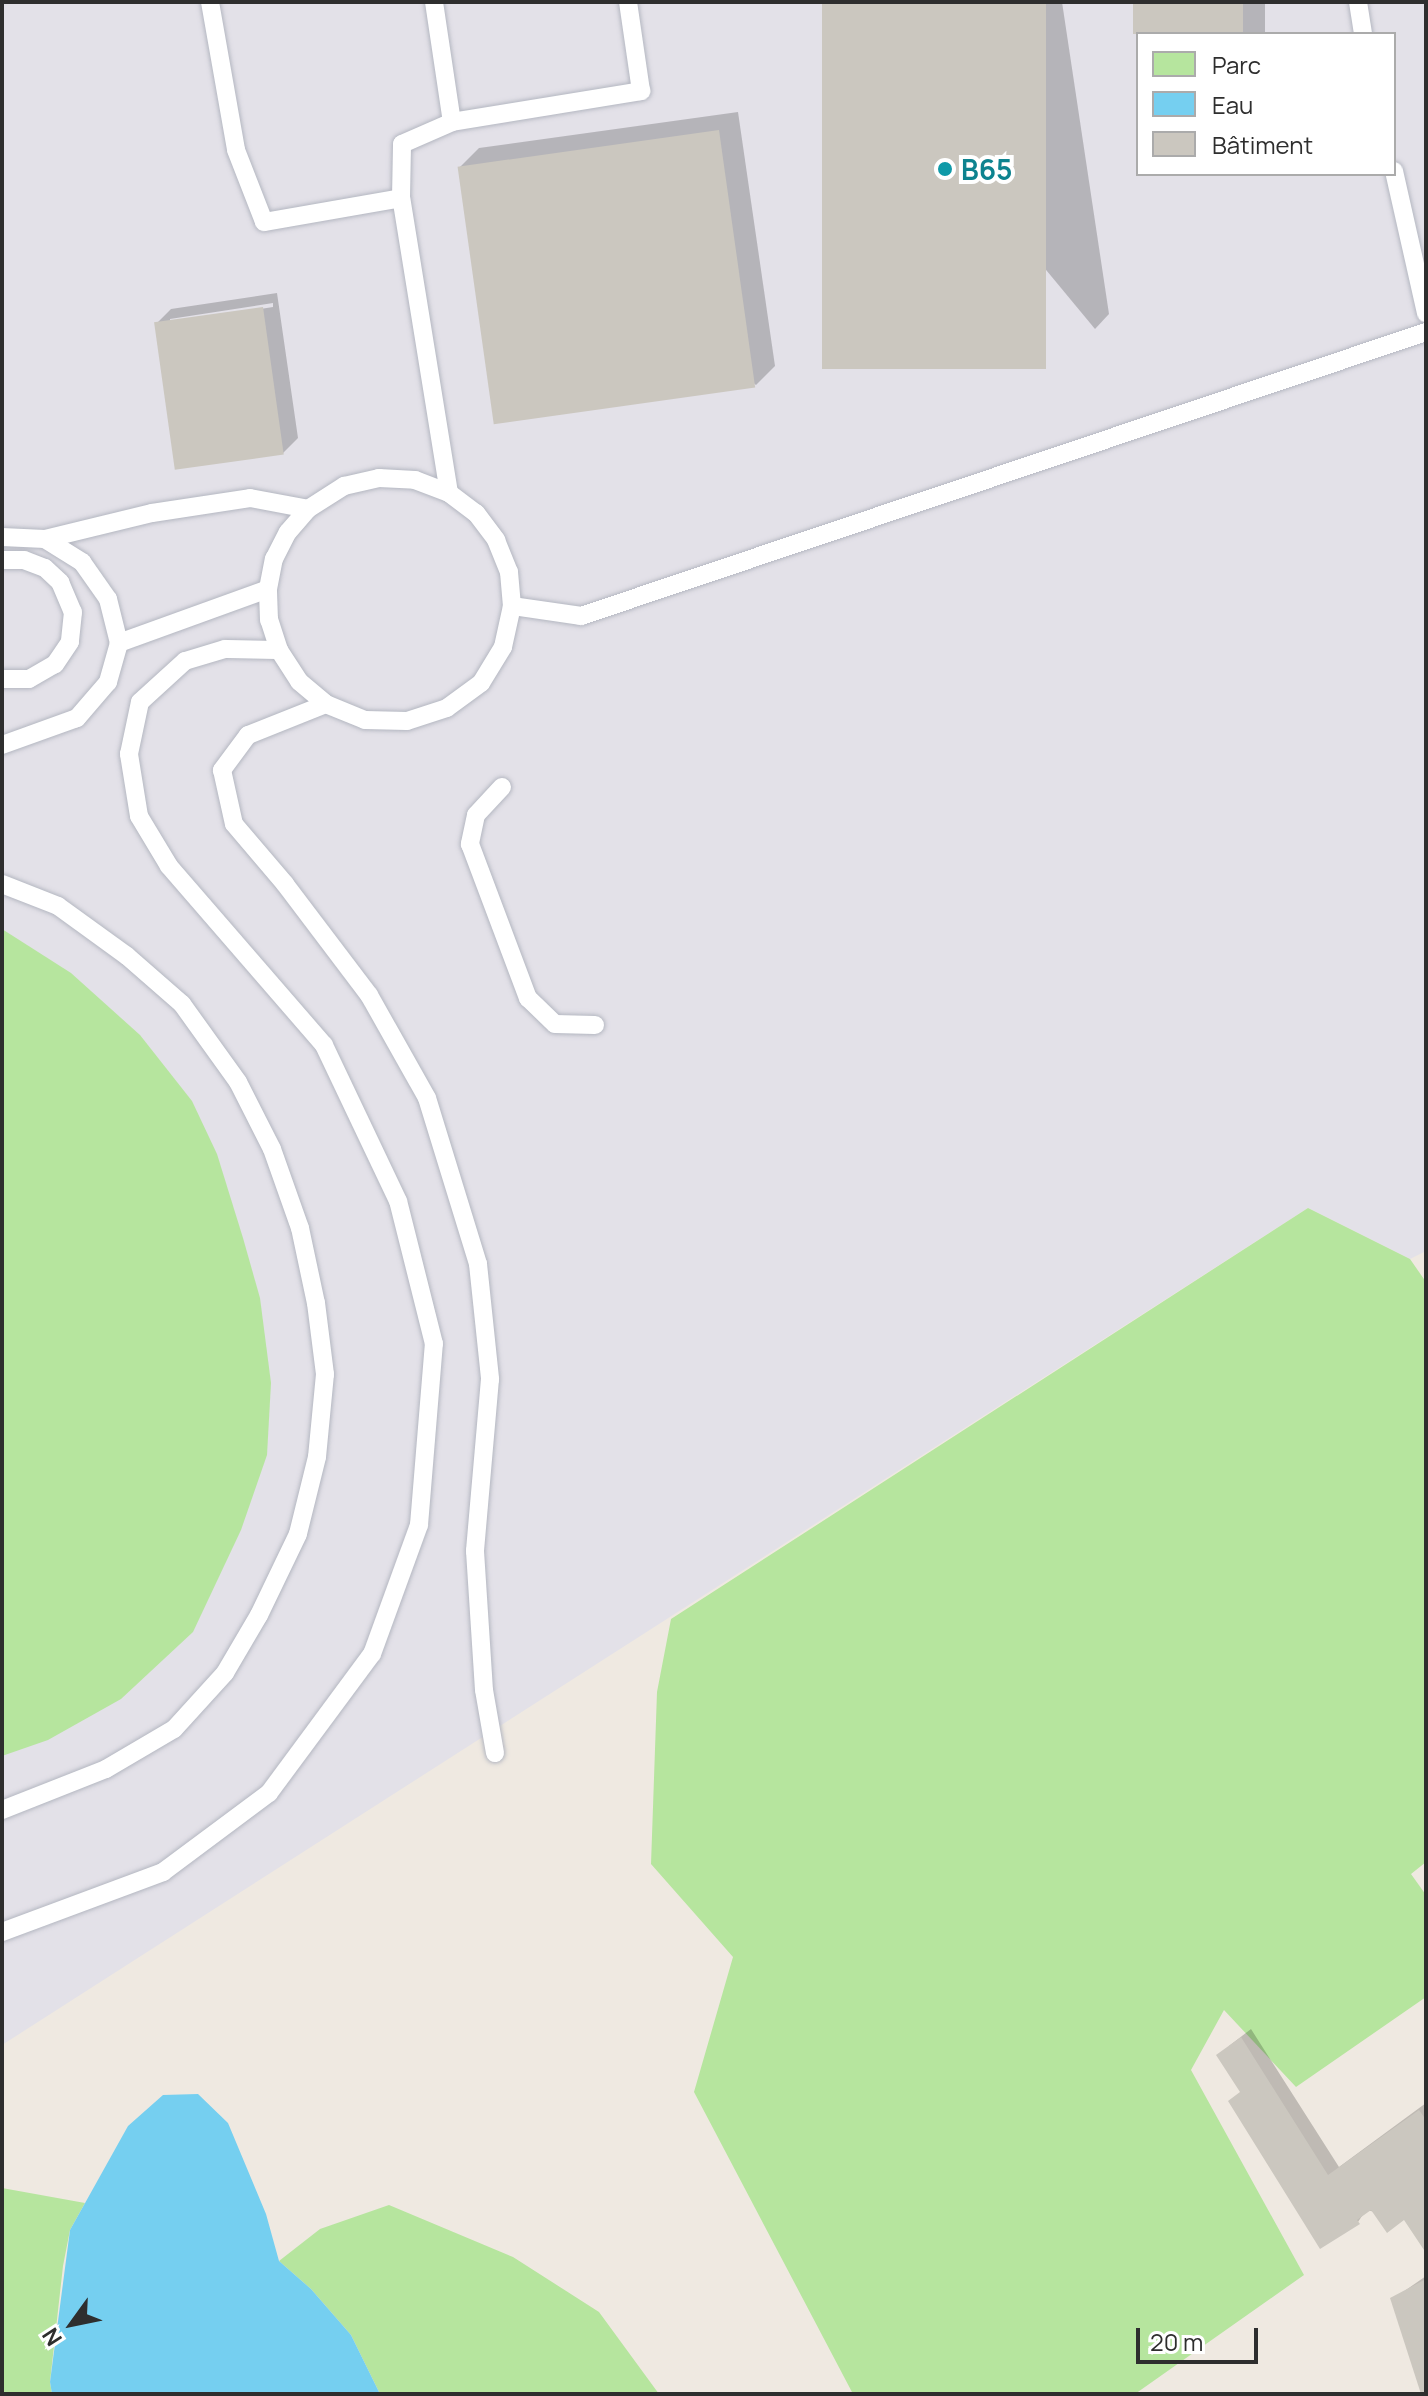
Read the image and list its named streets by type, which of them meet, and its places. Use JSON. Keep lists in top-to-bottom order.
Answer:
{
  "places": ["B65"],
  "legend": ["Parc", "Eau", "Bâtiment"],
  "scale_bar": "20 m",
  "north": "bottom left"
}
